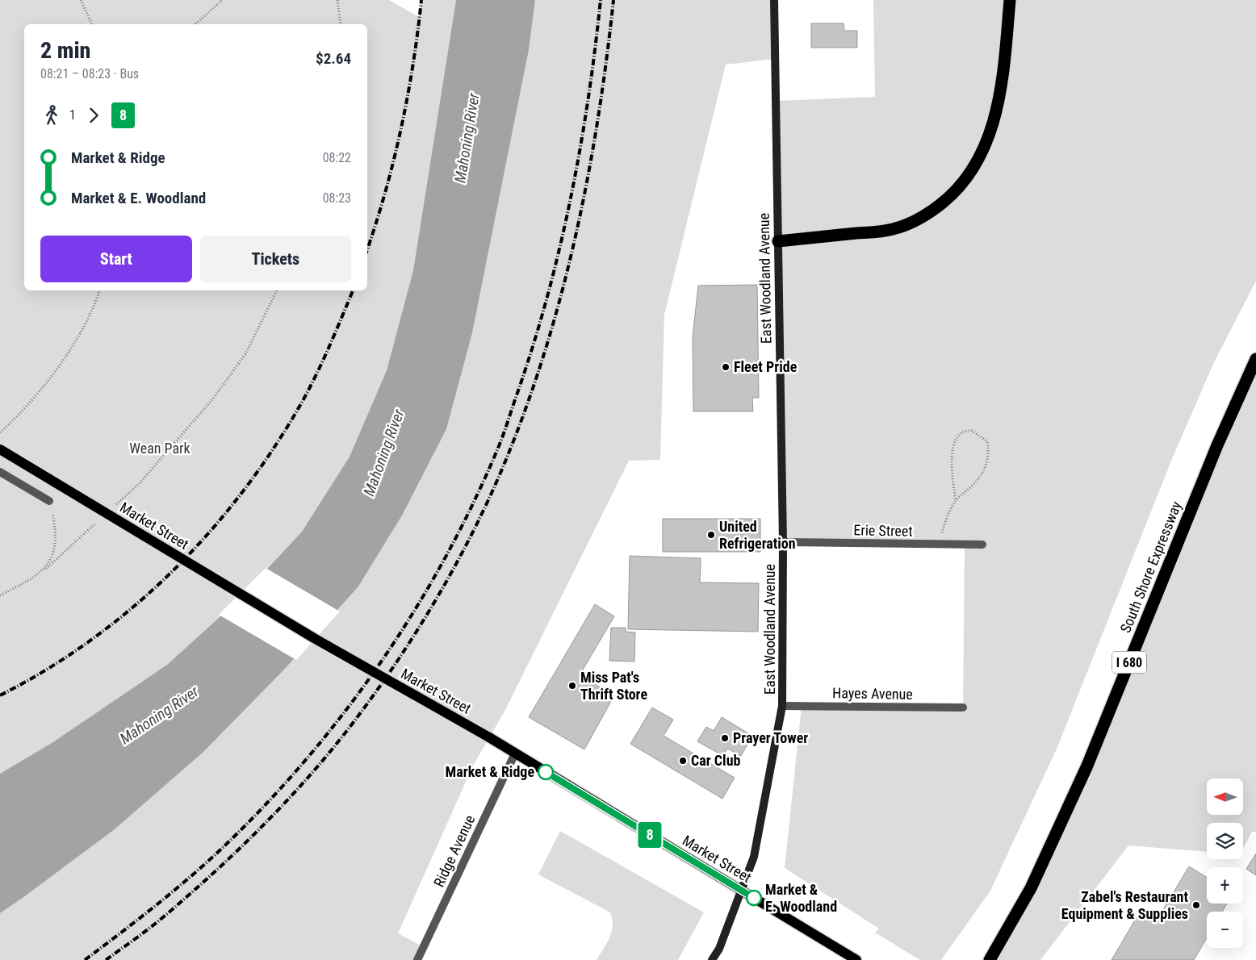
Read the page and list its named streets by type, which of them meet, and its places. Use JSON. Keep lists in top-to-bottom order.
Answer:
{
  "streets": {
    "highway": ["South Shore Expressway", "I 680"],
    "main road": ["East Woodland Avenue", "Market Street"],
    "street": ["Erie Street", "Hayes Avenue", "Ridge Avenue"]
  },
  "crossings": [
    ["East Woodland Avenue", "Market Street"],
    ["East Woodland Avenue", "Erie Street"],
    ["East Woodland Avenue", "Hayes Avenue"],
    ["Market Street", "Ridge Avenue"]
  ],
  "water": ["Mahoning River"],
  "parks": ["Wean Park"],
  "places": [
    "Fleet Pride",
    "United Refrigeration",
    "Miss Pat's Thrift Store",
    "Prayer Tower",
    "Car Club",
    "Market & Ridge",
    "Market & E. Woodland",
    "Zabel's Restaurant Equipment & Supplies"
  ],
  "lines": ["bus line 8"],
  "north": "left",
  "page": {
    "on_map": "8",
    "heading": ["2 min", "08:21 – 08:23 · Bus", "$2.64"],
    "legs": ["1", "8"],
    "list": [
      {
        "name": "Market & Ridge",
        "value": "08:22"
      },
      {
        "name": "Market & E. Woodland",
        "value": "08:23"
      }
    ],
    "buttons": ["Start", "Tickets"],
    "map_buttons": ["+", "−"]
  }
}
